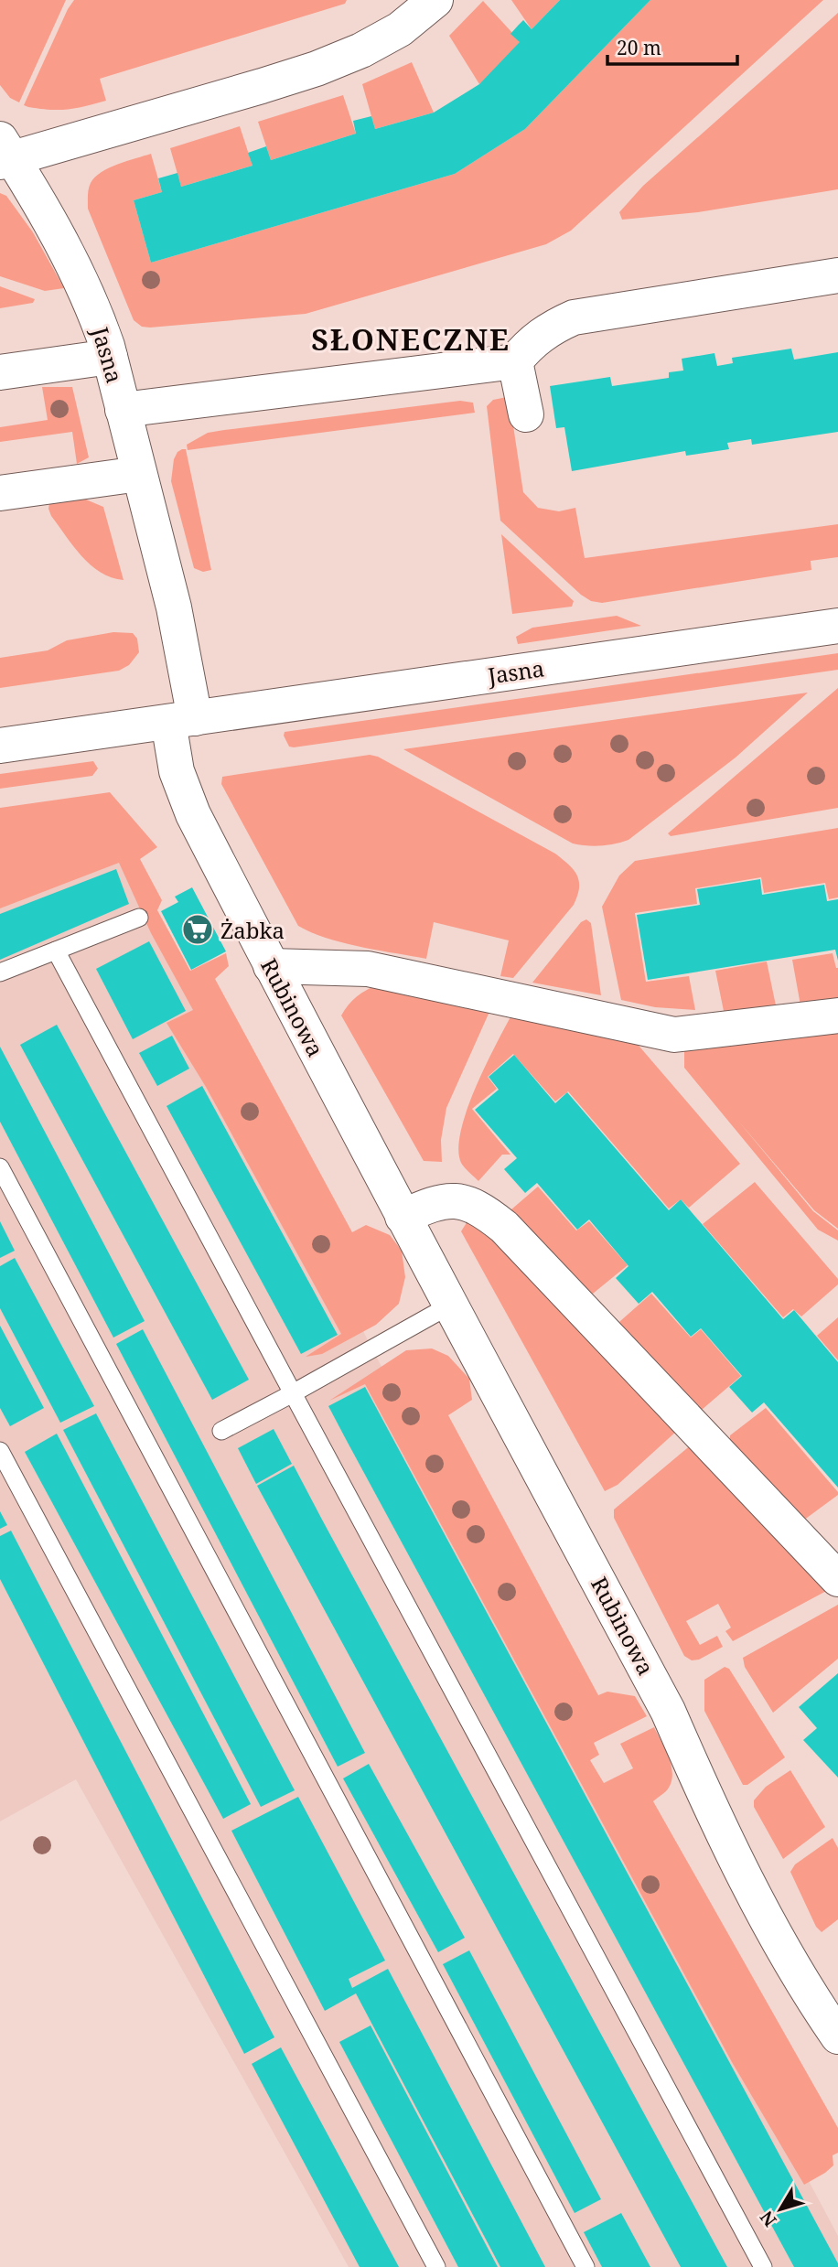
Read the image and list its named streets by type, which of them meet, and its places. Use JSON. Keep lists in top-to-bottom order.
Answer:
{
  "streets": {
    "street": ["Jasna", "Rubinowa"]
  },
  "crossings": [
    ["Jasna", "Rubinowa"]
  ],
  "districts": ["SŁONECZNE"],
  "places": {
    "supermarket": ["Żabka"]
  },
  "scale_bar": "20 m",
  "north": "bottom left"
}
